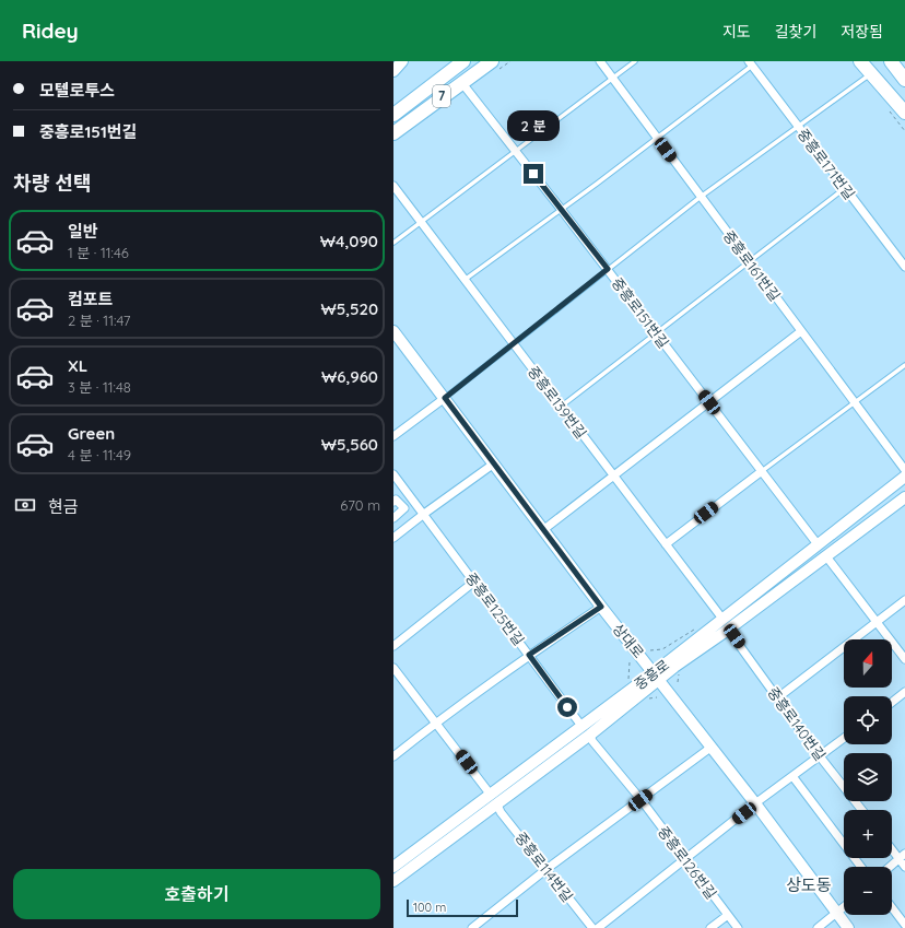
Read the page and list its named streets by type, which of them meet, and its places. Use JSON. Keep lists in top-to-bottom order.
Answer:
{
  "streets": {
    "main road": ["7", "상대로", "중흥로"],
    "street": [
      "중흥로171번길",
      "중흥로161번길",
      "중흥로151번길",
      "중흥로139번길",
      "중흥로125번길",
      "중흥로140번길",
      "중흥로126번길",
      "중흥로114번길"
    ]
  },
  "crossings": [
    ["7", "중흥로151번길"],
    ["중흥로151번길", "중흥로"],
    ["중흥로139번길", "중흥로"],
    ["중흥로139번길", "중흥로140번길"],
    ["중흥로125번길", "중흥로"],
    ["상대로", "중흥로"],
    ["중흥로", "중흥로140번길"],
    ["중흥로", "중흥로126번길"],
    ["중흥로", "중흥로114번길"]
  ],
  "districts": ["상도동"],
  "scale_bar": "100 m",
  "north": "top",
  "page": {
    "header": "Ridey",
    "nav": ["지도", "길찾기", "저장됨"],
    "banner": ["모텔로투스", "중흥로151번길"],
    "bubble": "2 분",
    "heading": "차량 선택",
    "list": [
      {
        "name": "일반",
        "note": "1 분 · 11:46",
        "value": "₩4,090"
      },
      {
        "name": "컴포트",
        "note": "2 분 · 11:47",
        "value": "₩5,520"
      },
      {
        "name": "XL",
        "note": "3 분 · 11:48",
        "value": "₩6,960"
      },
      {
        "name": "Green",
        "note": "4 분 · 11:49",
        "value": "₩5,560"
      }
    ],
    "pay": ["현금", "670 m"],
    "map_buttons": ["+", "−"],
    "buttons": "호출하기",
    "scale": "100 m"
  }
}
